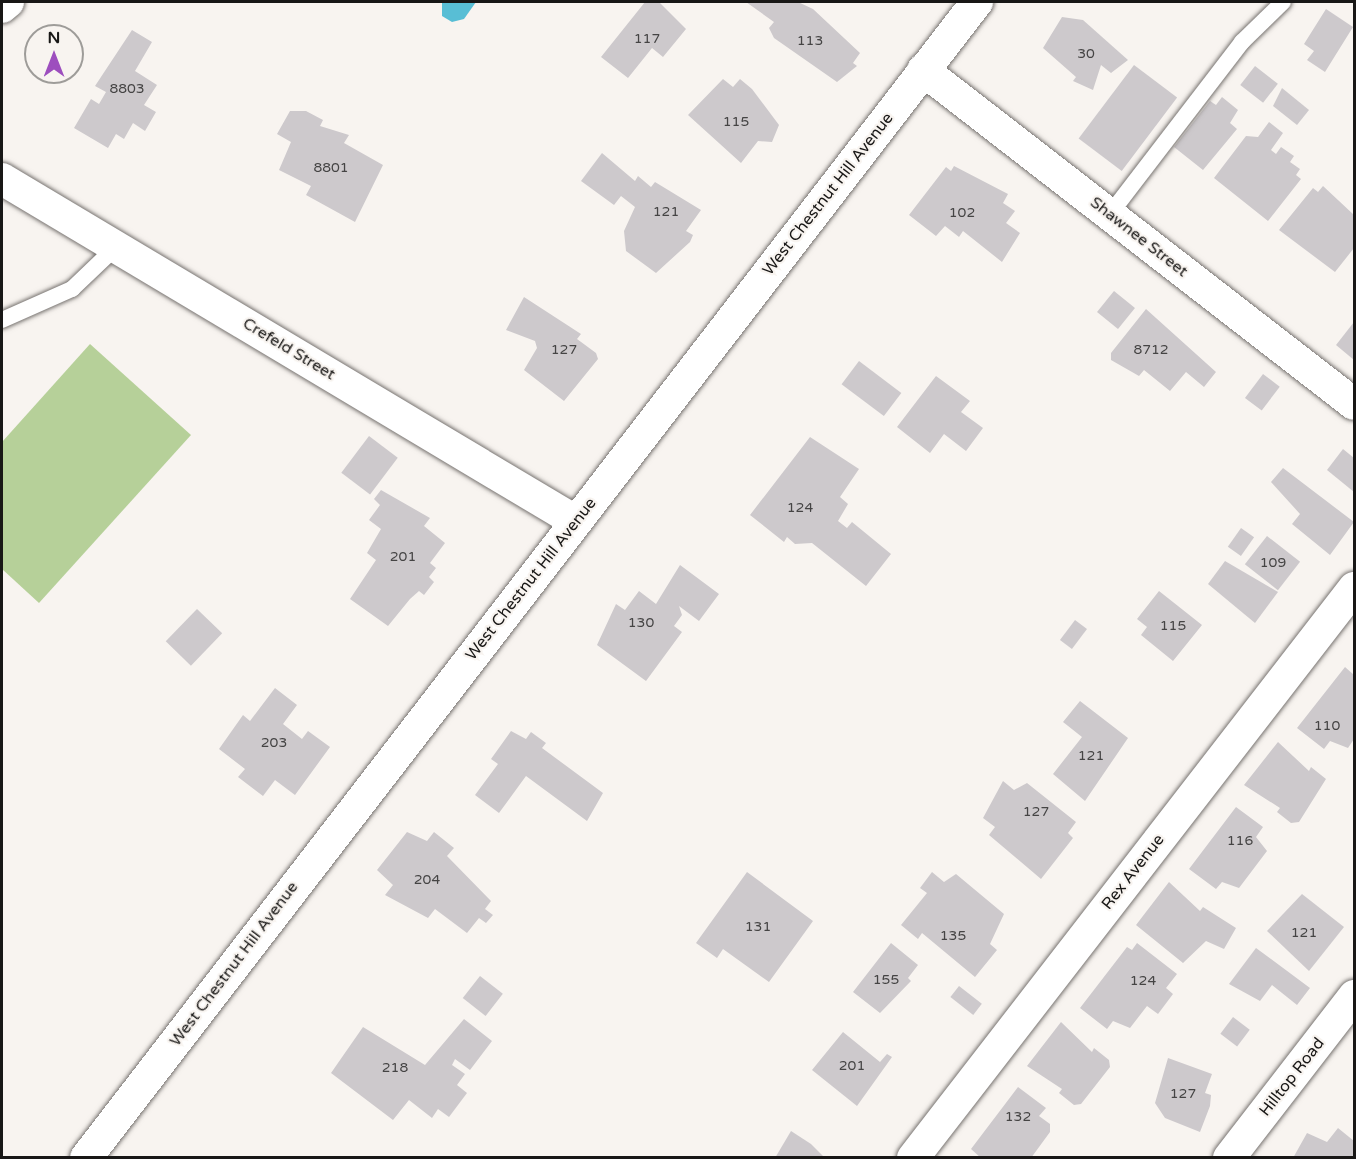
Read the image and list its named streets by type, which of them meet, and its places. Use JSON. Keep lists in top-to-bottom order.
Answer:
{
  "streets": {
    "street": [
      "West Chestnut Hill Avenue",
      "Shawnee Street",
      "Crefeld Street",
      "Rex Avenue",
      "Hilltop Road"
    ]
  },
  "crossings": [
    ["West Chestnut Hill Avenue", "Shawnee Street"],
    ["West Chestnut Hill Avenue", "Crefeld Street"]
  ],
  "house_numbers": [
    "117",
    "113",
    "30",
    "8803",
    "115",
    "8801",
    "121",
    "102",
    "127",
    "8712",
    "124",
    "201",
    "109",
    "130",
    "115",
    "110",
    "203",
    "121",
    "127",
    "116",
    "204",
    "131",
    "121",
    "135",
    "155",
    "124",
    "201",
    "218",
    "127",
    "132"
  ],
  "north": "top"
}
